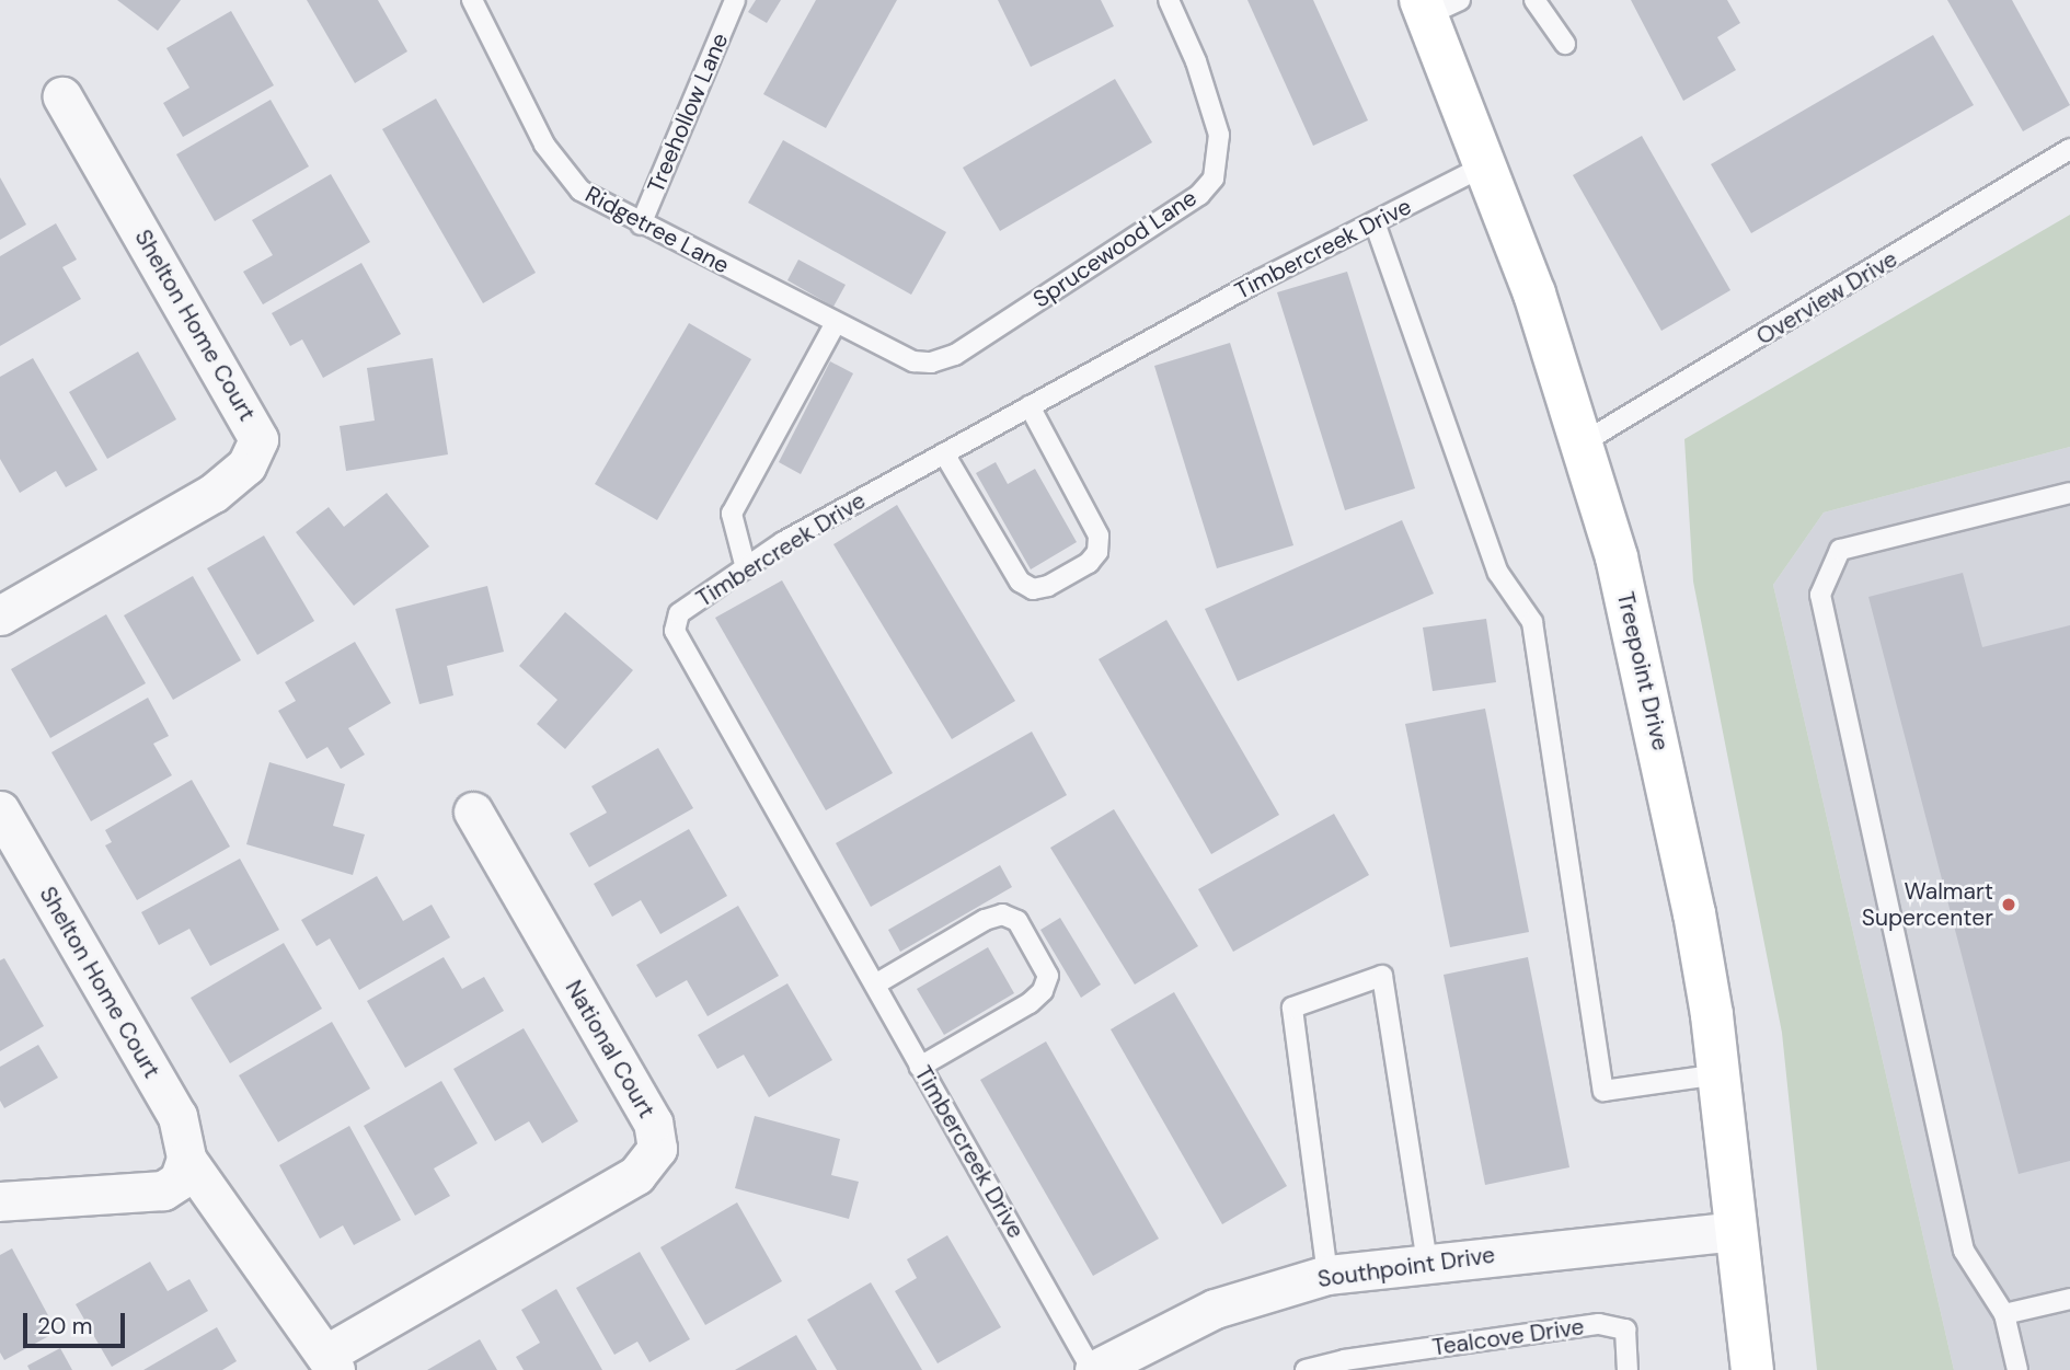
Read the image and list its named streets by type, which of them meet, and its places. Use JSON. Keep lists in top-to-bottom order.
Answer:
{
  "streets": {
    "street": [
      "Shelton Home Court",
      "Treepoint Drive",
      "National Court",
      "Southpoint Drive"
    ],
    "lane": [
      "Treehollow Lane",
      "Ridgetree Lane",
      "Sprucewood Lane",
      "Timbercreek Drive",
      "Overview Drive",
      "Tealcove Drive"
    ]
  },
  "crossings": [
    ["Treehollow Lane", "Ridgetree Lane"],
    ["Ridgetree Lane", "Sprucewood Lane"],
    ["Timbercreek Drive", "Treepoint Drive"],
    ["Timbercreek Drive", "Southpoint Drive"],
    ["Overview Drive", "Treepoint Drive"],
    ["Treepoint Drive", "Southpoint Drive"]
  ],
  "places": ["Walmart Supercenter"],
  "scale_bar": "20 m"
}
